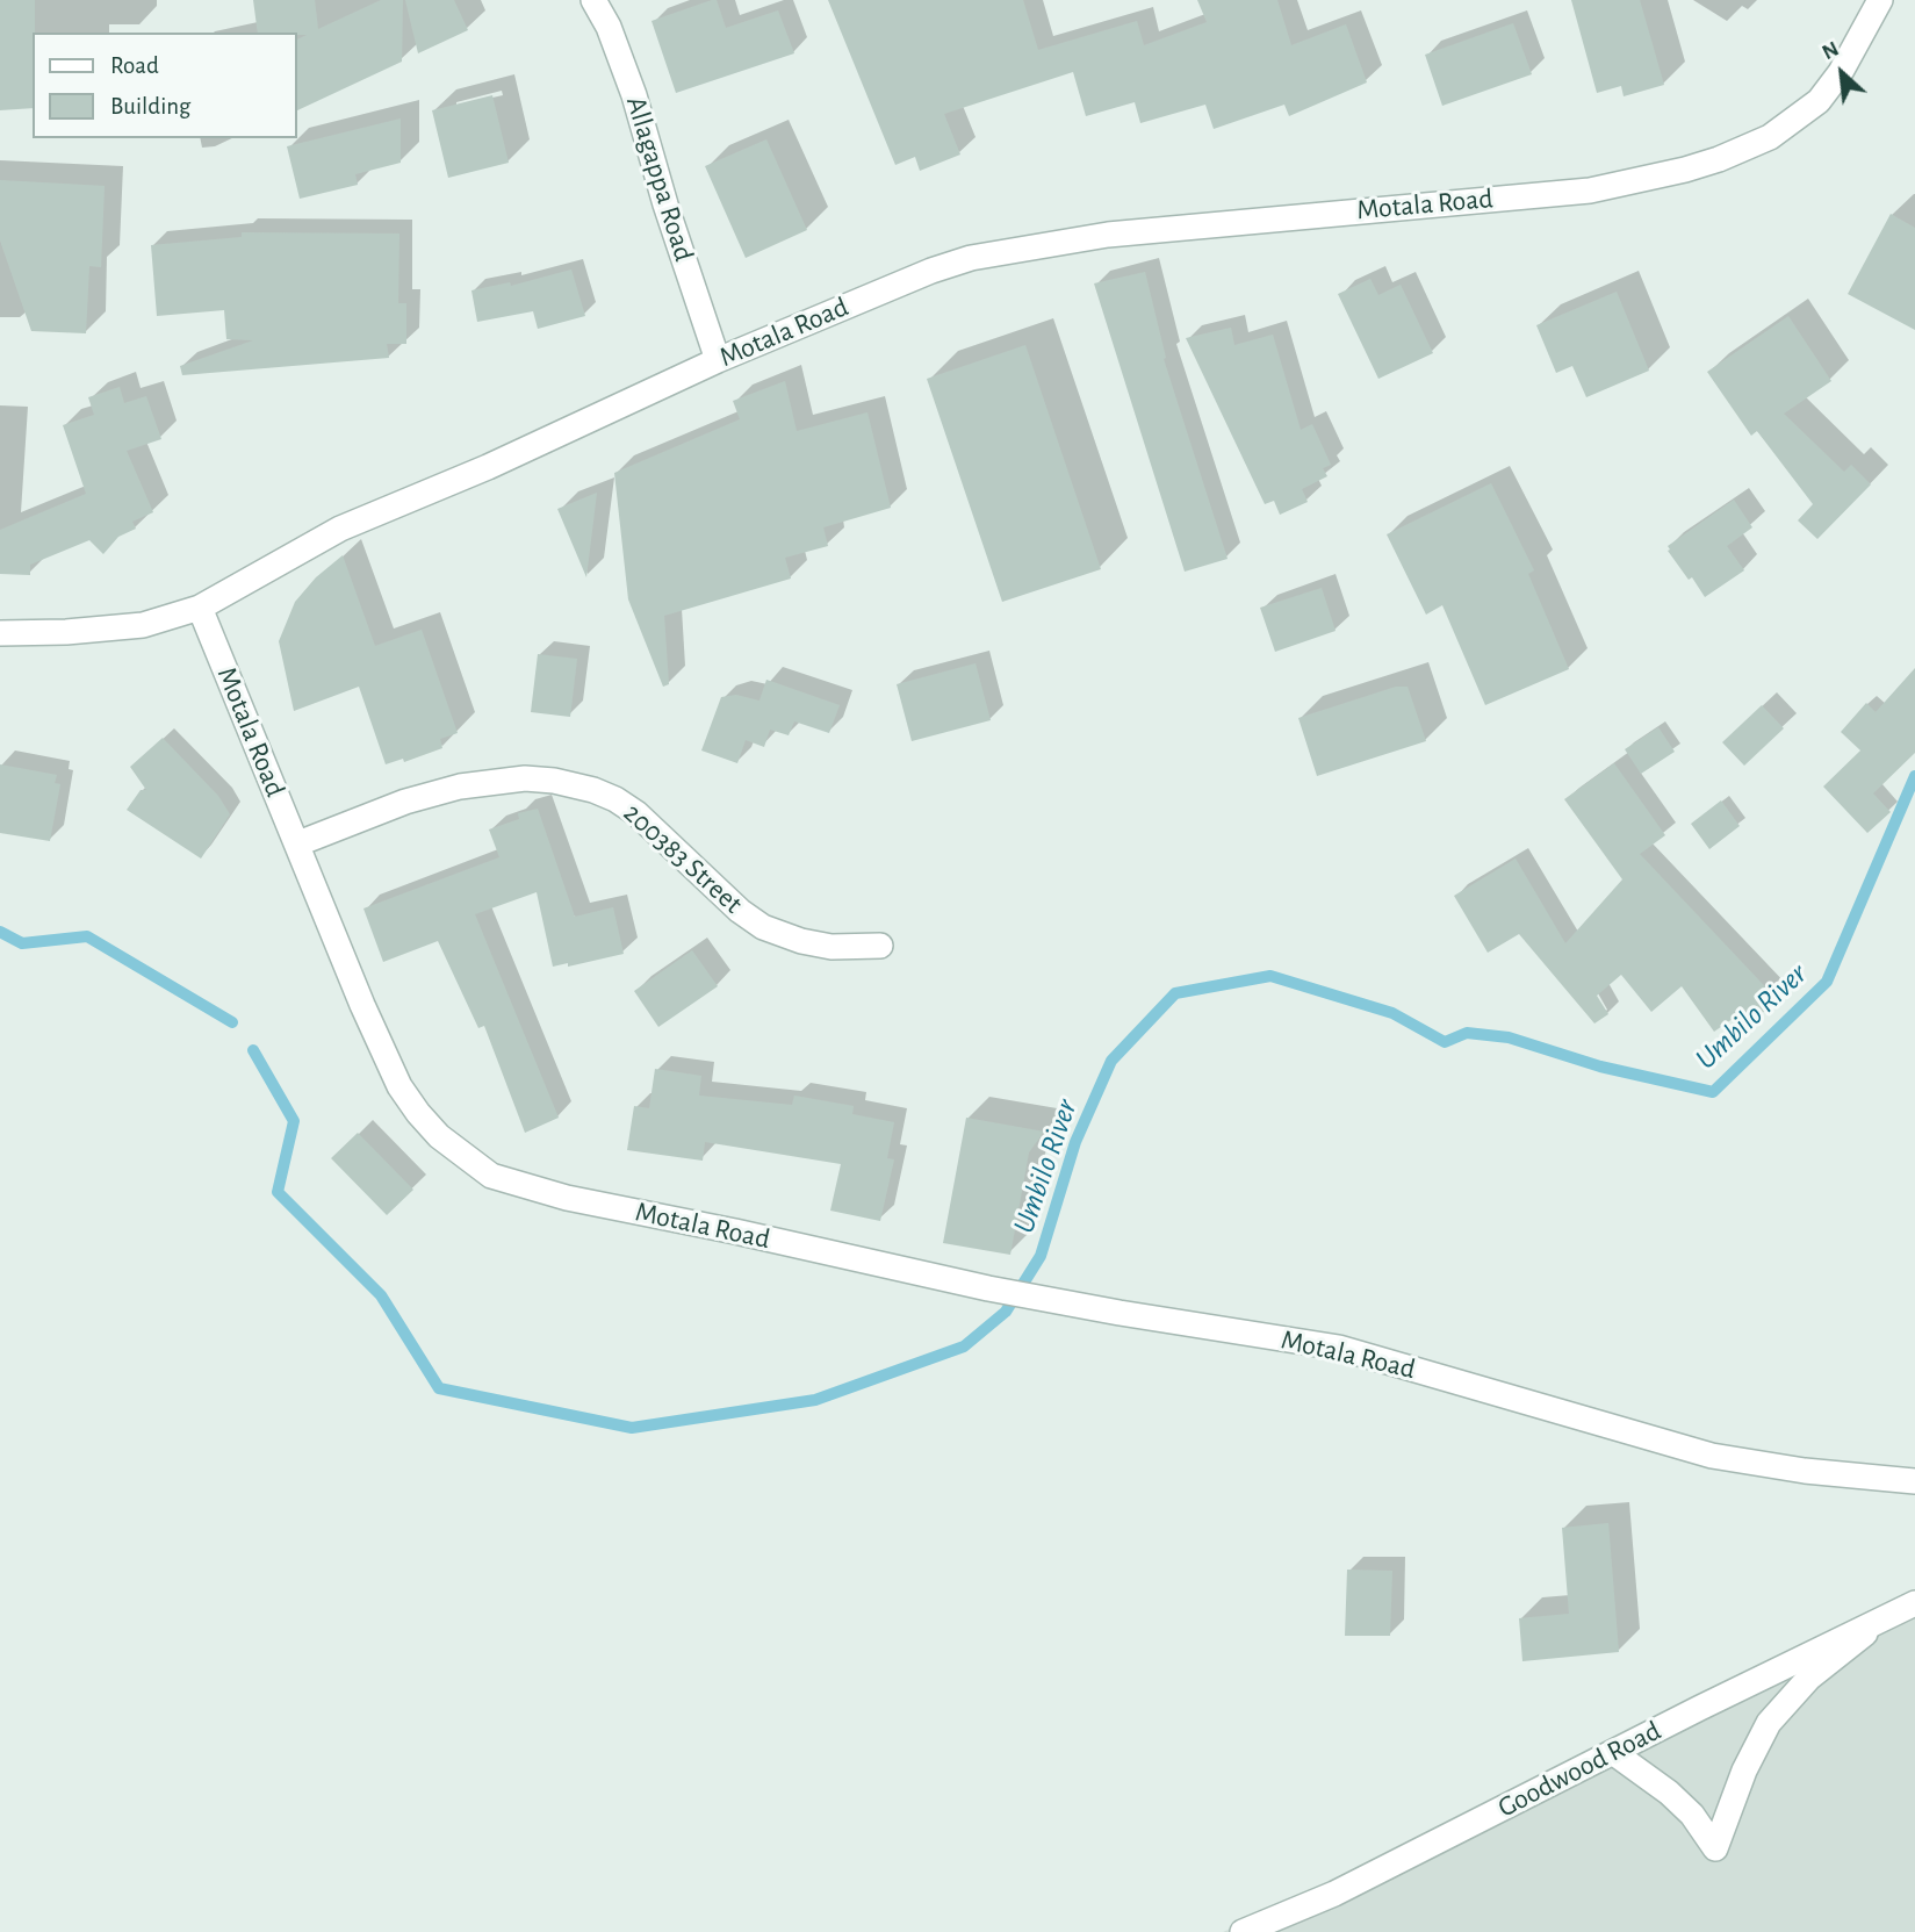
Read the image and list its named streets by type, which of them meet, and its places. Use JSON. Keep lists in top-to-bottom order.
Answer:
{
  "streets": {
    "street": [
      "Allagappa Road",
      "Motala Road",
      "200383 Street",
      "Goodwood Road"
    ]
  },
  "crossings": [
    ["Allagappa Road", "Motala Road"],
    ["Motala Road", "200383 Street"]
  ],
  "water": ["Umbilo River"],
  "legend": ["Road", "Building"],
  "north": "top left"
}
